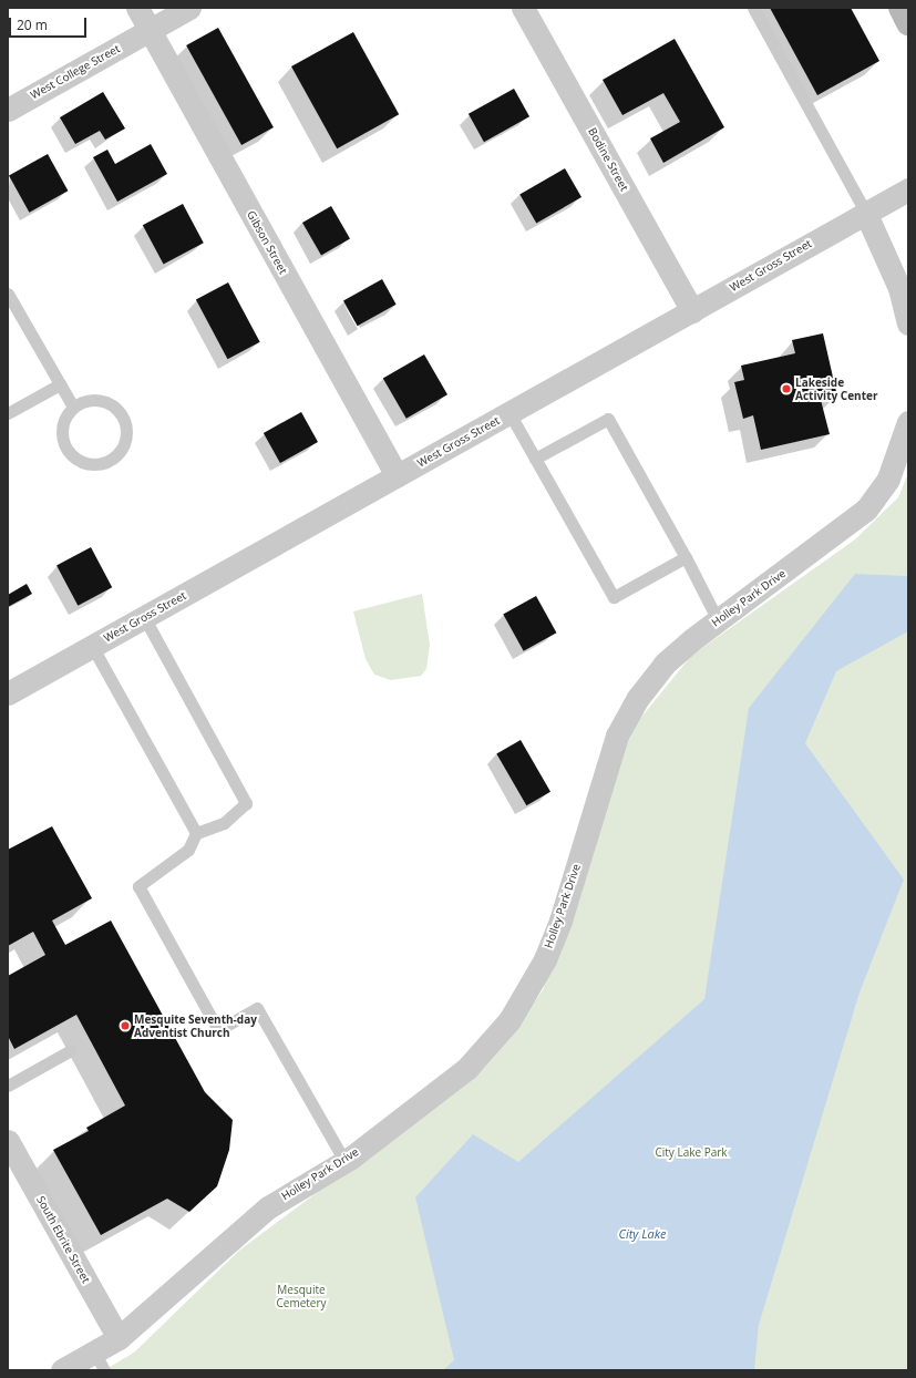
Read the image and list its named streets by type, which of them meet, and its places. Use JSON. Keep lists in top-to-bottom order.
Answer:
{
  "streets": {
    "street": [
      "West College Street",
      "Bodine Street",
      "Gibson Street",
      "West Gross Street",
      "Holley Park Drive",
      "South Ebrite Street"
    ]
  },
  "crossings": [
    ["West College Street", "Gibson Street"],
    ["Bodine Street", "West Gross Street"],
    ["Gibson Street", "West Gross Street"],
    ["Holley Park Drive", "South Ebrite Street"]
  ],
  "water": ["City Lake"],
  "parks": ["City Lake Park", "Mesquite Cemetery"],
  "places": ["Lakeside Activity Center", "Mesquite Seventh-day Adventist Church"],
  "scale_bar": "20 m"
}
